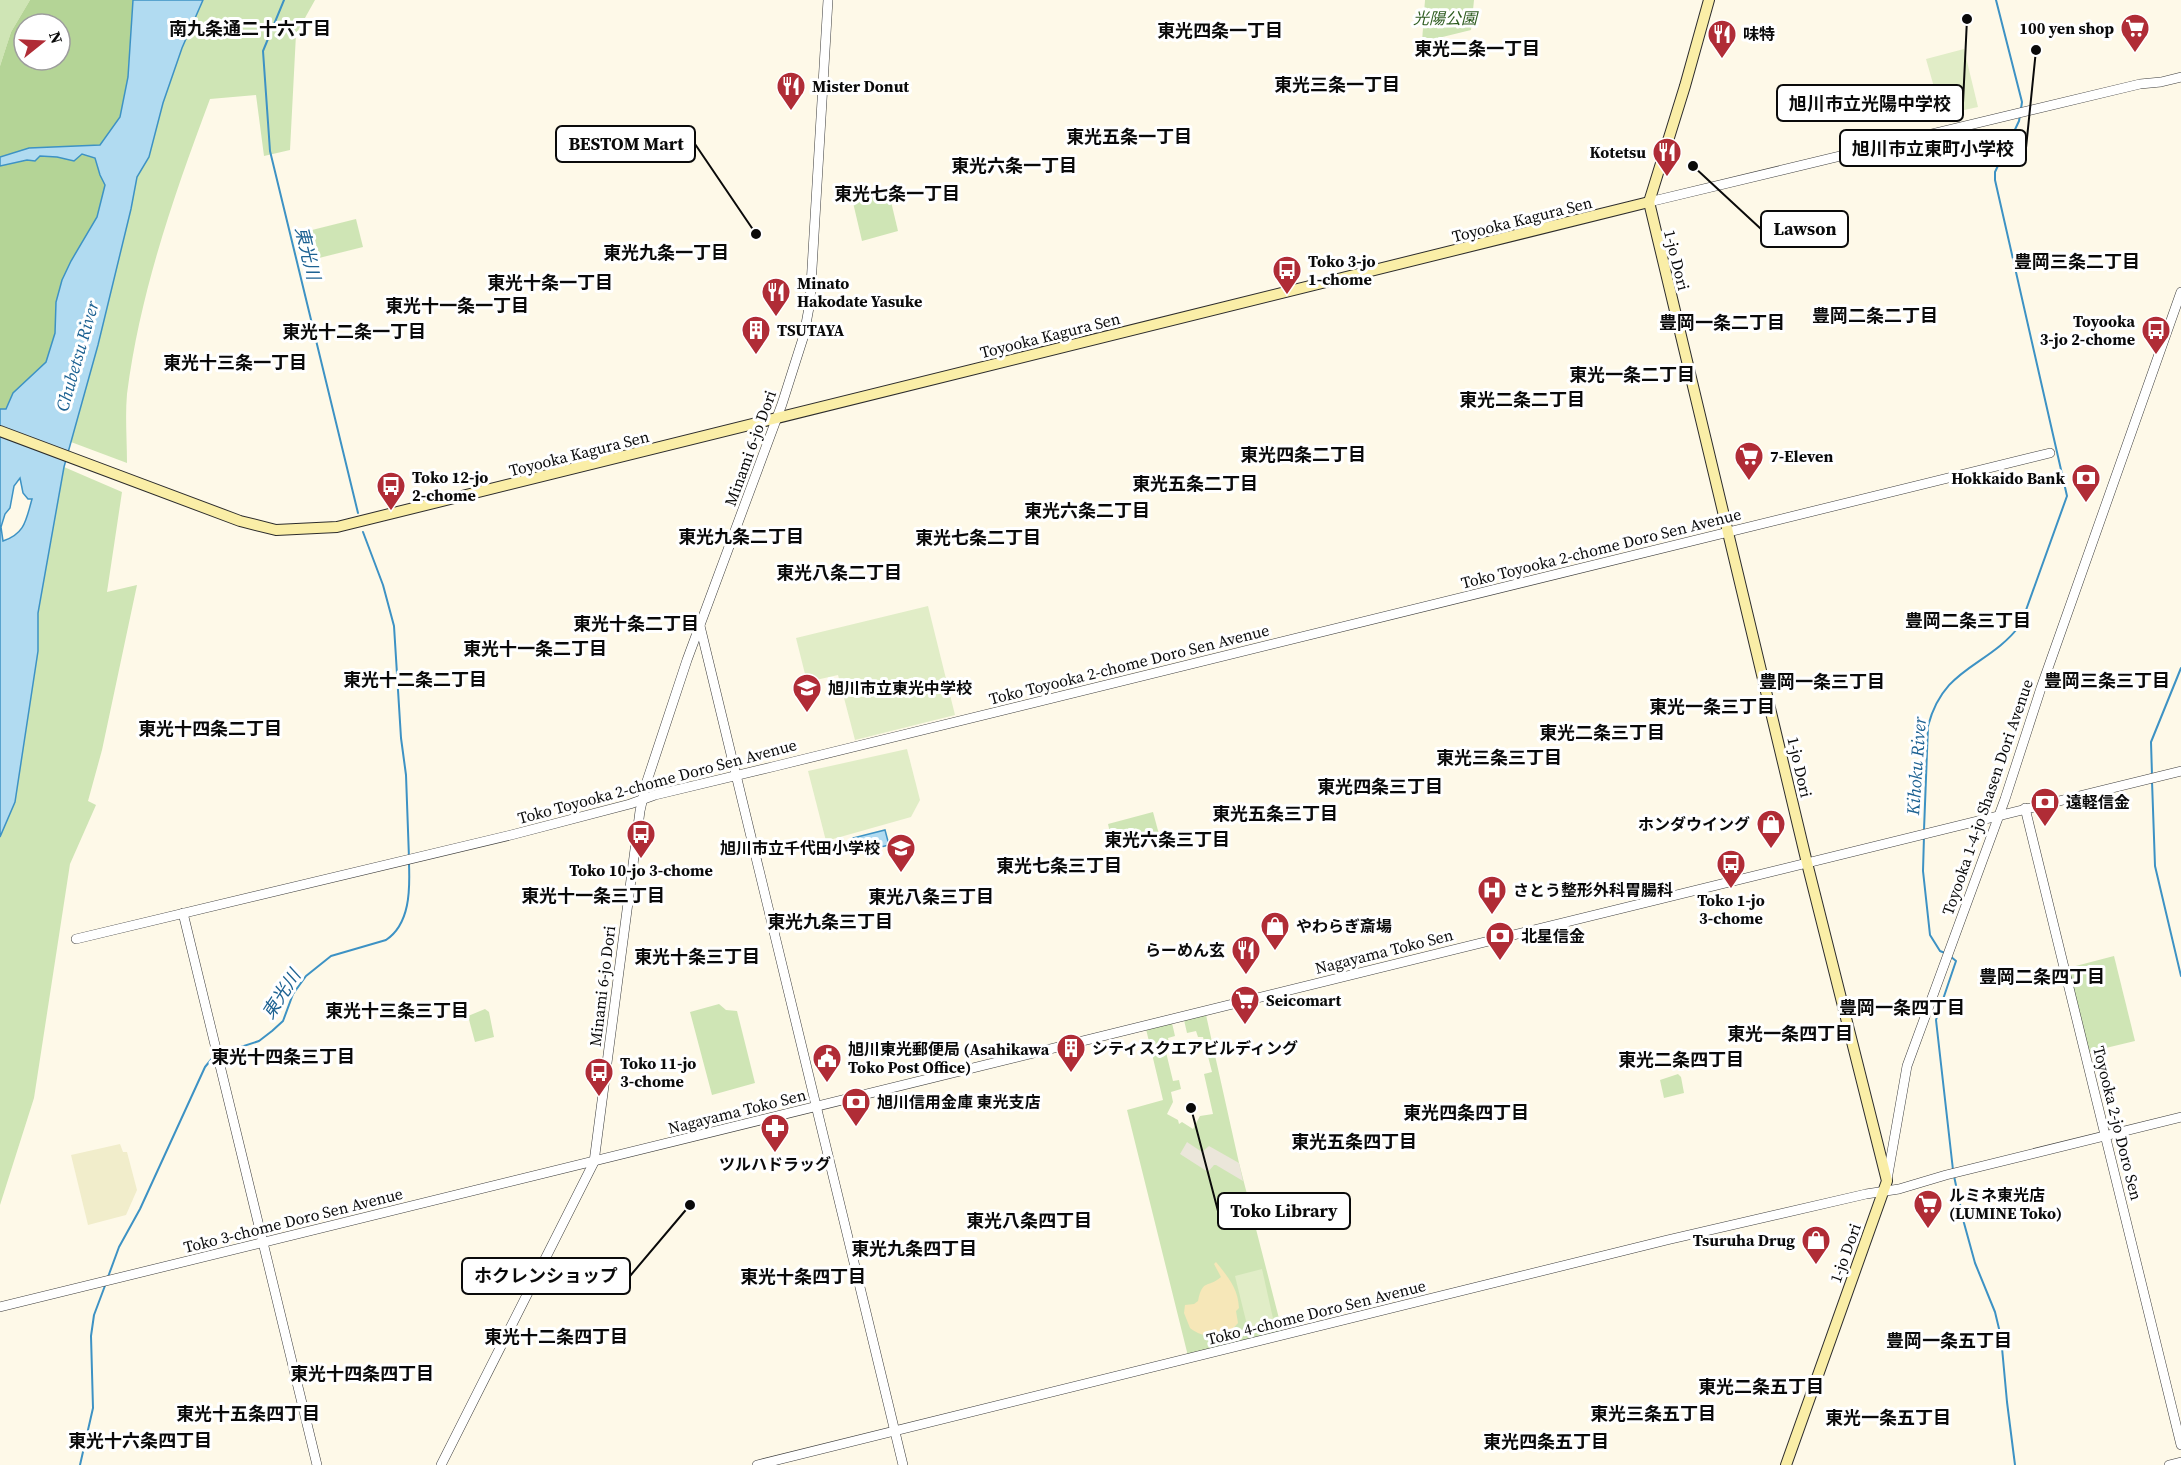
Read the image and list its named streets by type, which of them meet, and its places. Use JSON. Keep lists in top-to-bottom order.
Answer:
{
  "streets": {
    "main road": ["Toyooka Kagura Sen", "1-jo Dori"],
    "street": [
      "Minami 6-jo Dori",
      "Toko Toyooka 2-chome Doro Sen Avenue",
      "Toyooka 1-4-jo Shasen Dori Avenue",
      "Nagayama Toko Sen",
      "Toyooka 2-jo Doro Sen",
      "Toko 3-chome Doro Sen Avenue",
      "Toko 4-chome Doro Sen Avenue"
    ]
  },
  "crossings": [
    ["Toyooka Kagura Sen", "1-jo Dori"],
    ["Toyooka Kagura Sen", "Minami 6-jo Dori"],
    ["1-jo Dori", "Toko Toyooka 2-chome Doro Sen Avenue"],
    ["1-jo Dori", "Toyooka 1-4-jo Shasen Dori Avenue"],
    ["1-jo Dori", "Nagayama Toko Sen"],
    ["1-jo Dori", "Toko 4-chome Doro Sen Avenue"],
    ["Minami 6-jo Dori", "Toko Toyooka 2-chome Doro Sen Avenue"],
    ["Minami 6-jo Dori", "Nagayama Toko Sen"],
    ["Minami 6-jo Dori", "Toko 3-chome Doro Sen Avenue"],
    ["Toyooka 1-4-jo Shasen Dori Avenue", "Nagayama Toko Sen"],
    ["Toyooka 1-4-jo Shasen Dori Avenue", "Toko 4-chome Doro Sen Avenue"],
    ["Nagayama Toko Sen", "Toyooka 2-jo Doro Sen"],
    ["Nagayama Toko Sen", "Toko 3-chome Doro Sen Avenue"],
    ["Toyooka 2-jo Doro Sen", "Toko 4-chome Doro Sen Avenue"]
  ],
  "districts": [
    "南九条通二十六丁目",
    "東光四条一丁目",
    "東光二条一丁目",
    "東光三条一丁目",
    "東光五条一丁目",
    "東光六条一丁目",
    "東光七条一丁目",
    "東光九条一丁目",
    "豊岡三条二丁目",
    "東光十条一丁目",
    "東光十一条一丁目",
    "豊岡二条二丁目",
    "豊岡一条二丁目",
    "東光十二条一丁目",
    "東光十三条一丁目",
    "東光一条二丁目",
    "東光二条二丁目",
    "東光四条二丁目",
    "東光五条二丁目",
    "東光六条二丁目",
    "東光九条二丁目",
    "東光七条二丁目",
    "東光八条二丁目",
    "豊岡二条三丁目",
    "東光十条二丁目",
    "東光十一条二丁目",
    "東光十二条二丁目",
    "豊岡三条三丁目",
    "豊岡一条三丁目",
    "東光一条三丁目",
    "東光十四条二丁目",
    "東光二条三丁目",
    "東光三条三丁目",
    "東光四条三丁目",
    "東光五条三丁目",
    "東光六条三丁目",
    "東光七条三丁目",
    "東光十一条三丁目",
    "東光八条三丁目",
    "東光九条三丁目",
    "東光十条三丁目",
    "豊岡二条四丁目",
    "豊岡一条四丁目",
    "東光十三条三丁目",
    "東光一条四丁目",
    "東光十四条三丁目",
    "東光二条四丁目",
    "東光四条四丁目",
    "東光五条四丁目",
    "東光八条四丁目",
    "東光九条四丁目",
    "東光十条四丁目",
    "東光十二条四丁目",
    "豊岡一条五丁目",
    "東光十四条四丁目",
    "東光二条五丁目",
    "東光十五条四丁目",
    "東光三条五丁目",
    "東光一条五丁目",
    "東光十六条四丁目",
    "東光四条五丁目"
  ],
  "water": ["東光川", "Chubetsu River", "Kihoku River"],
  "parks": ["光陽公園"],
  "places": {
    "other": [
      "旭川市立光陽中学校",
      "旭川市立東町小学校",
      "Lawson",
      "BESTOM Mart",
      "Toko Library",
      "ホクレンショップ"
    ],
    "supermarket": [
      "100 yen shop",
      "7-Eleven",
      "Seicomart",
      "ルミネ東光店 (LUMINE Toko)"
    ],
    "restaurant": [
      "味特",
      "Mister Donut",
      "Kotetsu",
      "Minato Hakodate Yasuke",
      "らーめん玄"
    ],
    "bus stop": [
      "Toko 3-jo 1-chome",
      "Toyooka 3-jo 2-chome",
      "Toko 12-jo 2-chome",
      "Toko 10-jo 3-chome",
      "Toko 1-jo 3-chome",
      "Toko 11-jo 3-chome"
    ],
    "building": ["TSUTAYA", "シティスクエアビルディング"],
    "bank": [
      "Hokkaido Bank",
      "遠軽信金",
      "北星信金",
      "旭川信用金庫 東光支店"
    ],
    "school or university": ["旭川市立東光中学校", "旭川市立千代田小学校"],
    "shop": ["ホンダウイング", "やわらぎ斎場", "Tsuruha Drug"],
    "hospital": ["さとう整形外科胃腸科"],
    "public building": ["旭川東光郵便局 (Asahikawa Toko Post Office)"],
    "pharmacy": ["ツルハドラッグ"]
  },
  "north": "right"
}
